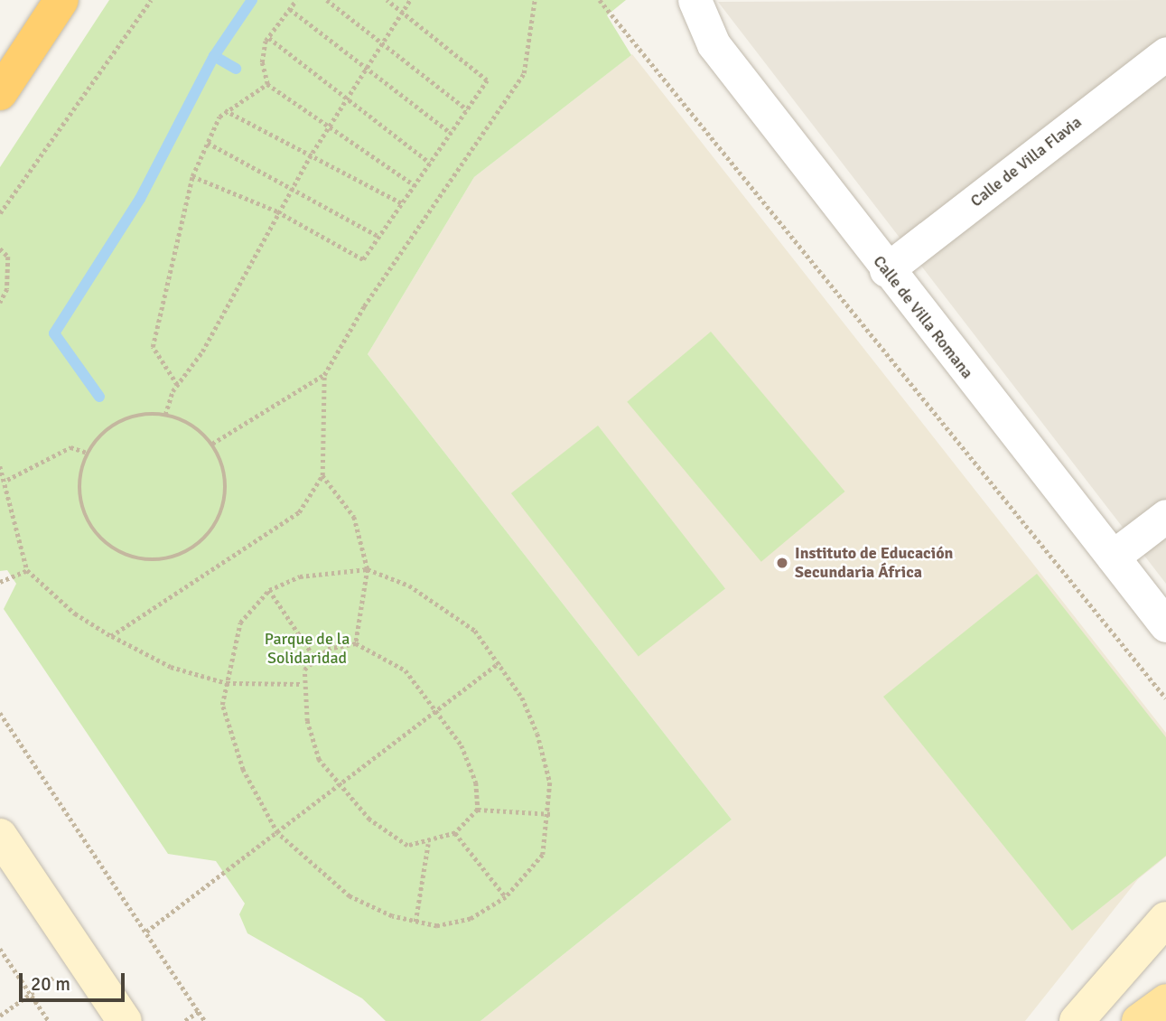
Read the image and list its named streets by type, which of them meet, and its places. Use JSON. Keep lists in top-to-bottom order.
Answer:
{
  "streets": {
    "street": ["Calle de Villa Flavia", "Calle de Villa Romana"]
  },
  "crossings": [
    ["Calle de Villa Flavia", "Calle de Villa Romana"]
  ],
  "parks": ["Parque de la Solidaridad"],
  "places": ["Instituto de Educación Secundaria África"],
  "scale_bar": "20 m"
}
